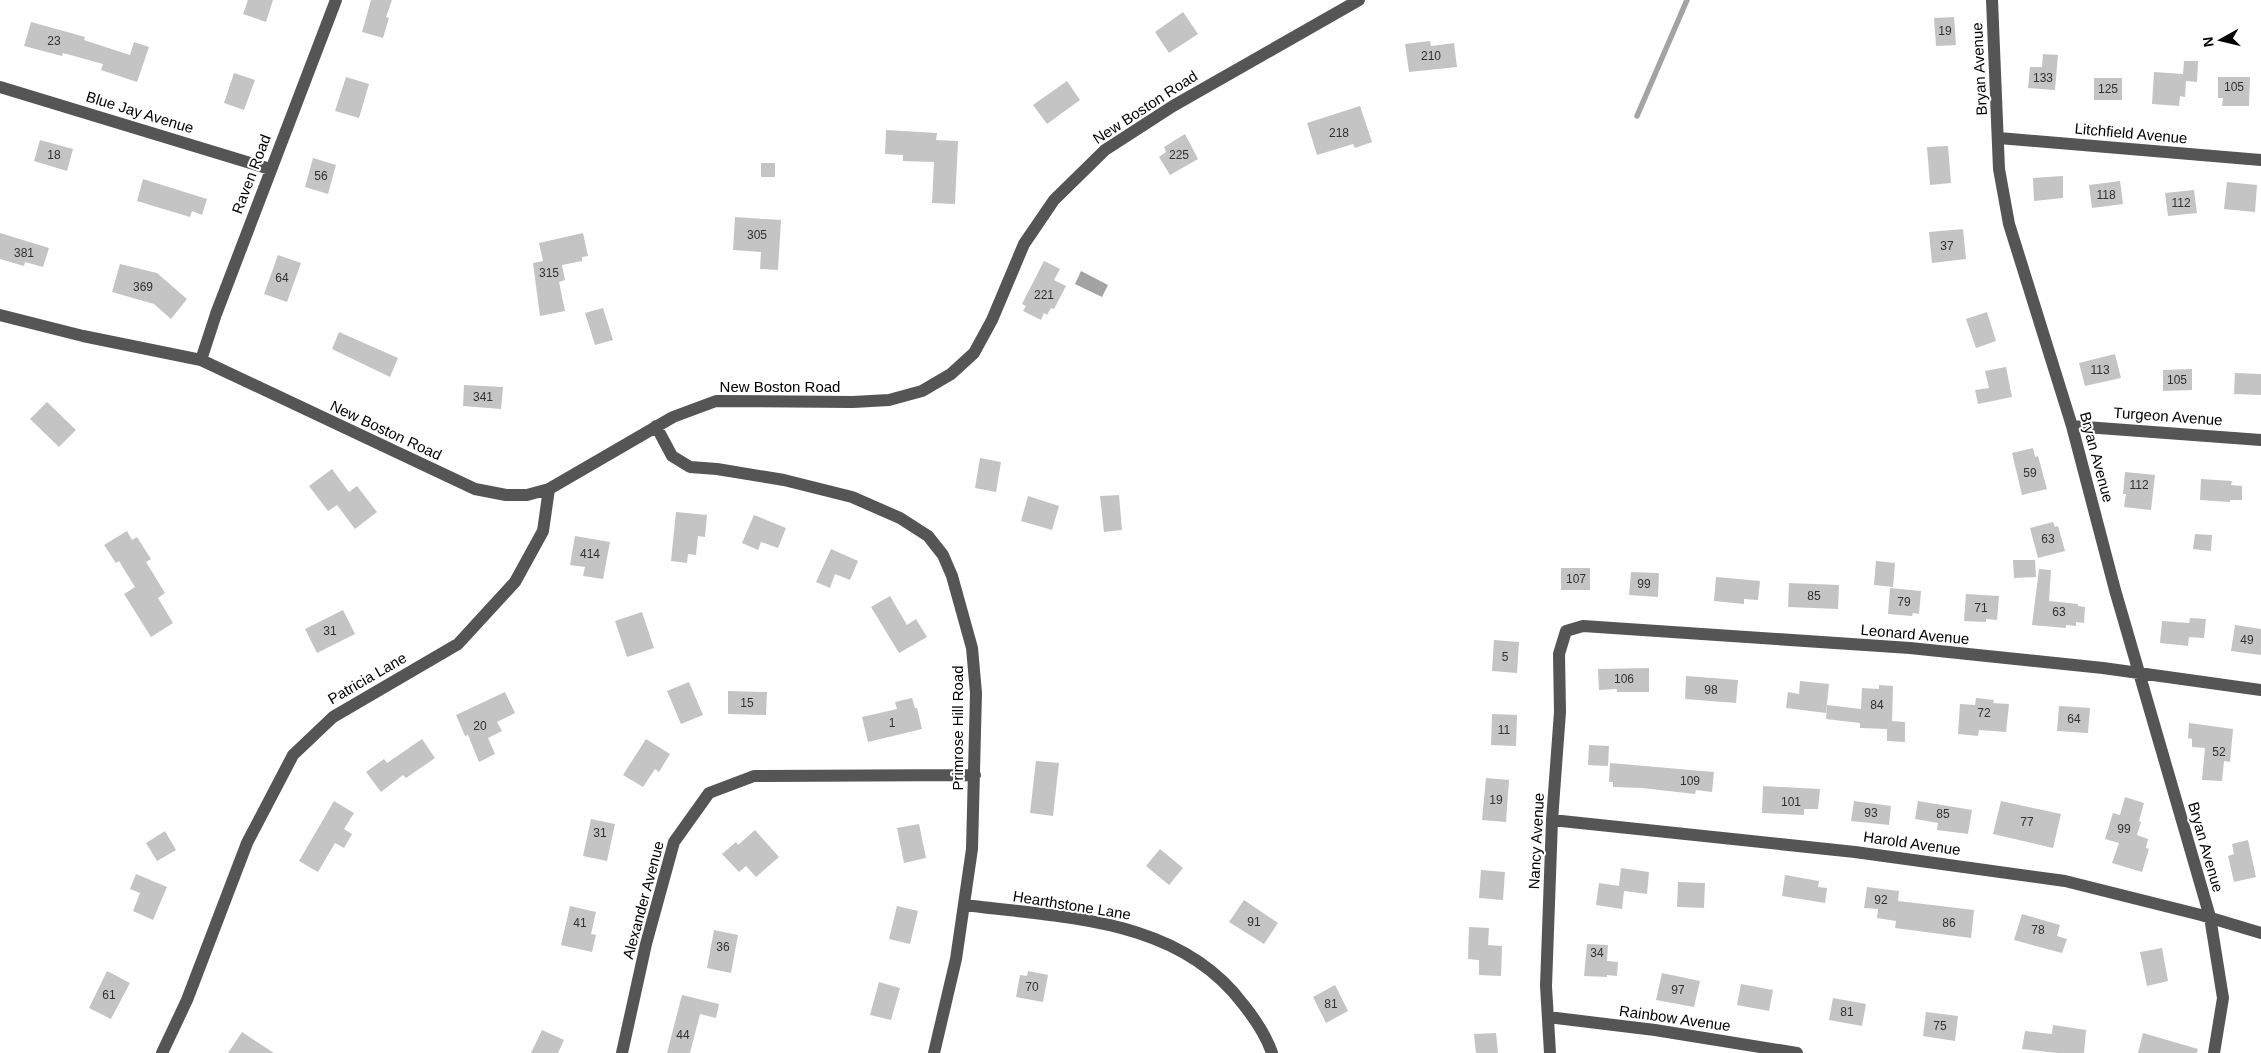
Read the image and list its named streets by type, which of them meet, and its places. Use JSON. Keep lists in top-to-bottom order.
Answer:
{
  "streets": {
    "street": [
      "Bryan Avenue",
      "New Boston Road",
      "Blue Jay Avenue",
      "Litchfield Avenue",
      "Raven Road",
      "Turgeon Avenue",
      "Leonard Avenue",
      "Patricia Lane",
      "Primrose Hill Road",
      "Nancy Avenue",
      "Harold Avenue",
      "Alexander Avenue",
      "Hearthstone Lane",
      "Rainbow Avenue"
    ]
  },
  "crossings": [
    ["Bryan Avenue", "Litchfield Avenue"],
    ["Bryan Avenue", "Turgeon Avenue"],
    ["Bryan Avenue", "Leonard Avenue"],
    ["Bryan Avenue", "Harold Avenue"],
    ["New Boston Road", "Raven Road"],
    ["New Boston Road", "Patricia Lane"],
    ["New Boston Road", "Primrose Hill Road"],
    ["Blue Jay Avenue", "Raven Road"],
    ["Leonard Avenue", "Nancy Avenue"],
    ["Primrose Hill Road", "Alexander Avenue"],
    ["Primrose Hill Road", "Hearthstone Lane"],
    ["Nancy Avenue", "Harold Avenue"],
    ["Nancy Avenue", "Rainbow Avenue"]
  ],
  "house_numbers": [
    "19",
    "23",
    "210",
    "133",
    "105",
    "125",
    "218",
    "18",
    "225",
    "56",
    "118",
    "112",
    "305",
    "37",
    "381",
    "315",
    "64",
    "369",
    "221",
    "113",
    "105",
    "341",
    "59",
    "112",
    "63",
    "414",
    "107",
    "99",
    "85",
    "79",
    "71",
    "63",
    "31",
    "49",
    "5",
    "106",
    "98",
    "15",
    "84",
    "72",
    "64",
    "1",
    "20",
    "11",
    "52",
    "109",
    "19",
    "101",
    "93",
    "85",
    "77",
    "99",
    "31",
    "92",
    "91",
    "41",
    "86",
    "78",
    "36",
    "34",
    "70",
    "97",
    "61",
    "81",
    "81",
    "75",
    "44"
  ],
  "north": "left"
}
